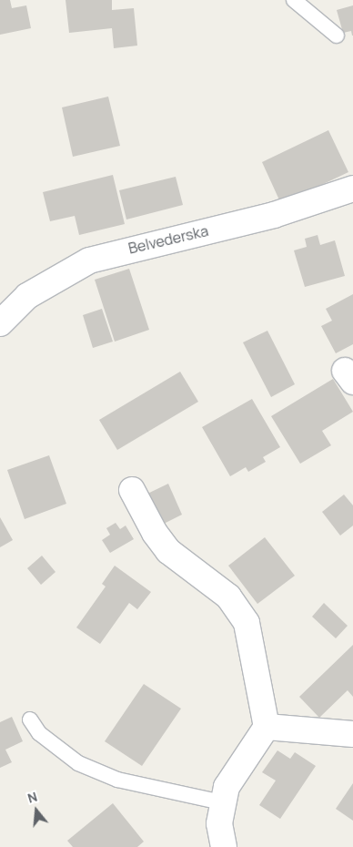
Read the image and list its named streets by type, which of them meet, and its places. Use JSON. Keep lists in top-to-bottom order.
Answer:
{
  "streets": {
    "street": ["Belvederska"]
  },
  "north": "top"
}
